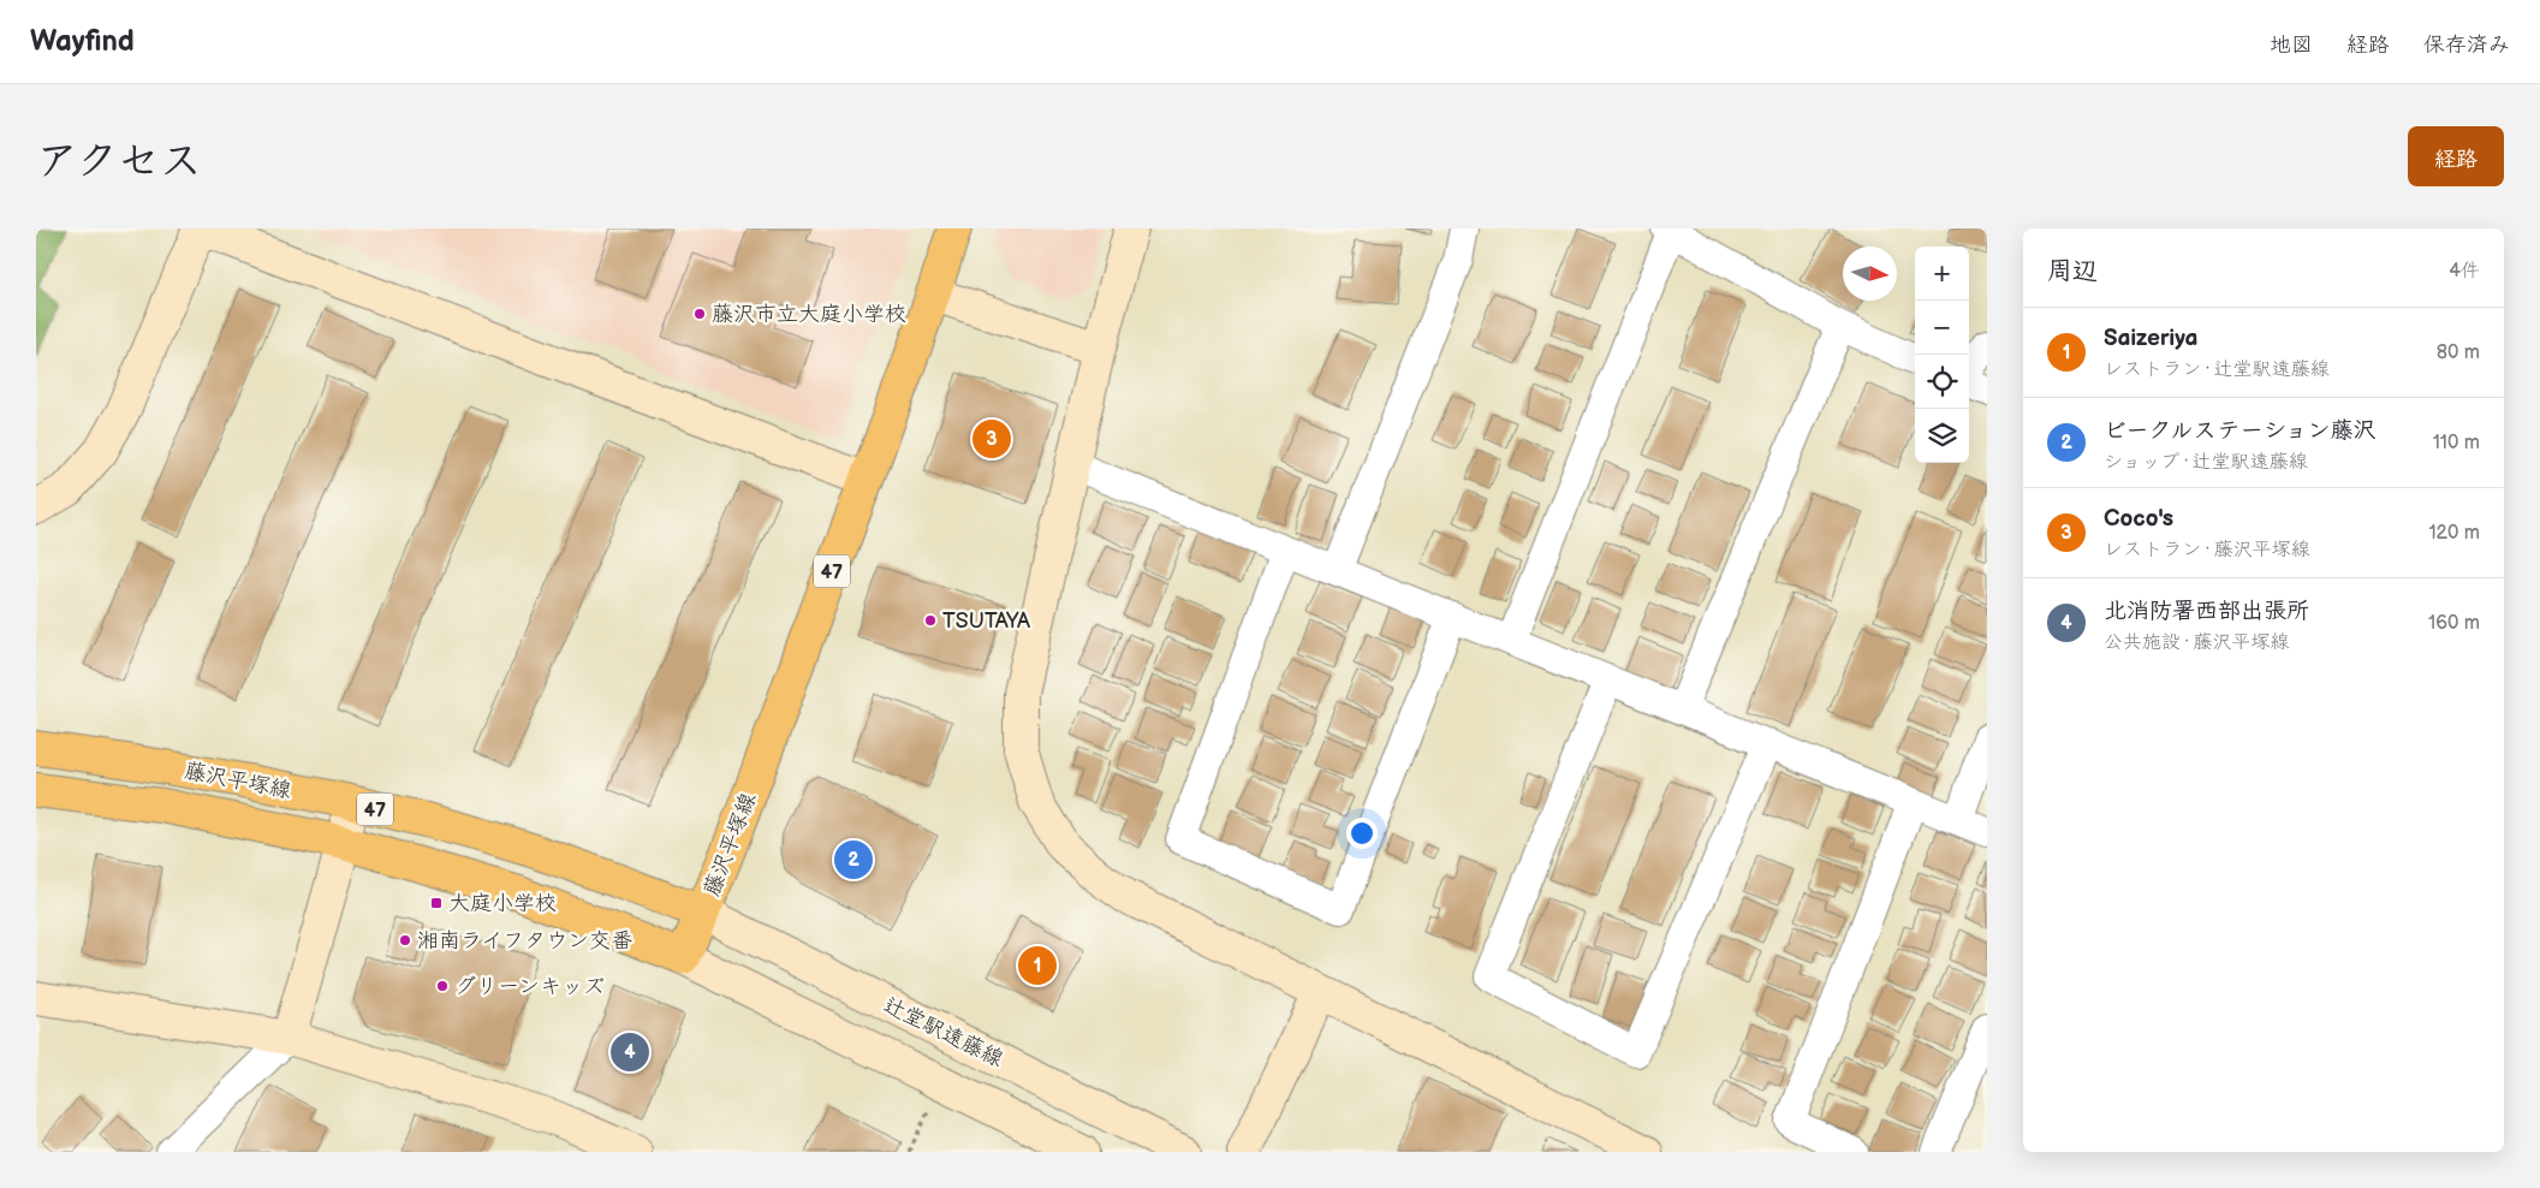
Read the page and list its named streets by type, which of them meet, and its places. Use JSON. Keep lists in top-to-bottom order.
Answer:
{
  "streets": {
    "main road": ["47", "藤沢平塚線"],
    "street": ["辻堂駅遠藤線"]
  },
  "crossings": [
    ["47", "藤沢平塚線"],
    ["47", "辻堂駅遠藤線"],
    ["藤沢平塚線", "辻堂駅遠藤線"]
  ],
  "places": {
    "other": [
      "藤沢市立大庭小学校",
      "TSUTAYA",
      "湘南ライフタウン交番",
      "グリーンキッズ"
    ],
    "transit": ["大庭小学校"]
  },
  "north": "right",
  "page": {
    "header": "Wayfind",
    "nav": ["地図", "経路", "保存済み"],
    "title": "アクセス",
    "buttons": "経路",
    "heading": ["周辺", "4件"],
    "map_buttons": ["+", "−"],
    "list": [
      {
        "mark": "1",
        "name": "Saizeriya",
        "note": "レストラン · 辻堂駅遠藤線",
        "value": "80 m"
      },
      {
        "mark": "2",
        "name": "ビークルステーション藤沢",
        "note": "ショップ · 辻堂駅遠藤線",
        "value": "110 m"
      },
      {
        "mark": "3",
        "name": "Coco's",
        "note": "レストラン · 藤沢平塚線",
        "value": "120 m"
      },
      {
        "mark": "4",
        "name": "北消防署西部出張所",
        "note": "公共施設 · 藤沢平塚線",
        "value": "160 m"
      }
    ],
    "pins": [
      "3",
      "2",
      "1",
      "4"
    ]
  }
}
